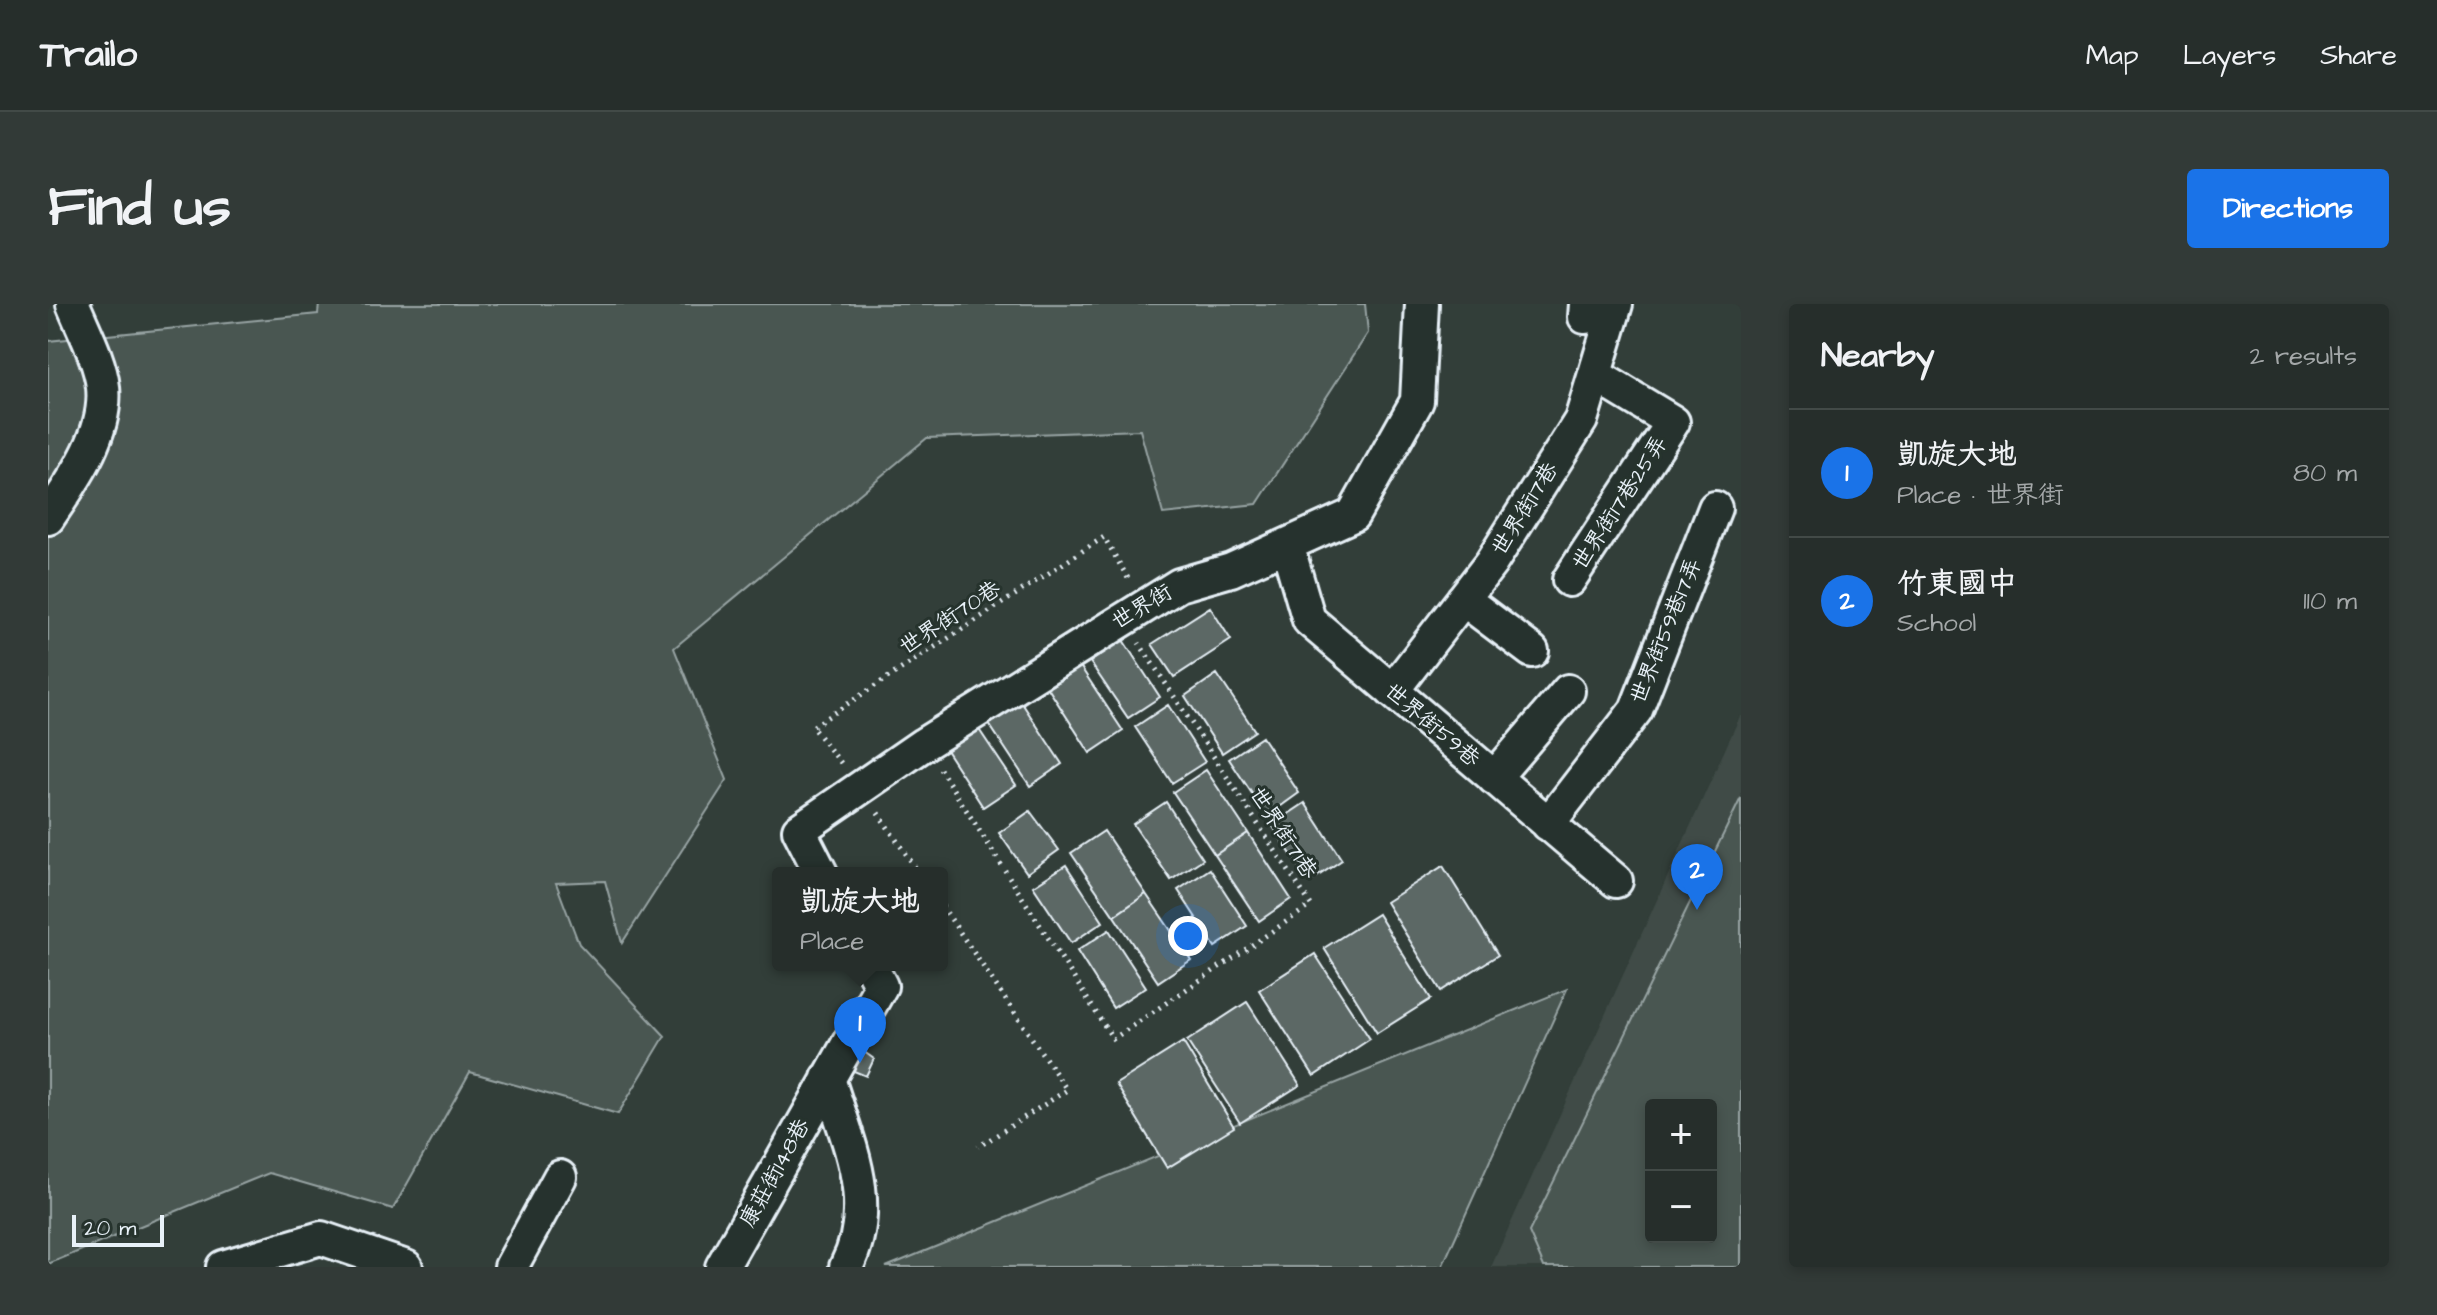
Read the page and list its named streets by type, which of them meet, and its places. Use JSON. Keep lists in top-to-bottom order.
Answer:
{
  "streets": {
    "street": [
      "世界街17巷25弄",
      "世界街17巷",
      "世界街",
      "世界街59巷17弄",
      "世界街59巷",
      "康莊街148巷"
    ],
    "path": ["世界街70巷", "世界街71巷"]
  },
  "crossings": [
    ["世界街17巷25弄", "世界街17巷"],
    ["世界街17巷", "世界街59巷"],
    ["世界街", "世界街70巷"],
    ["世界街", "世界街59巷"],
    ["世界街", "世界街71巷"],
    ["世界街70巷", "世界街71巷"],
    ["世界街59巷17弄", "世界街59巷"]
  ],
  "scale_bar": "20 m",
  "page": {
    "header": "Trailo",
    "nav": ["Map", "Layers", "Share"],
    "title": "Find us",
    "buttons": "Directions",
    "heading": ["Nearby", "2 results"],
    "list": [
      {
        "mark": "1",
        "name": "凱旋大地",
        "note": "Place · 世界街",
        "value": "80 m"
      },
      {
        "mark": "2",
        "name": "竹東國中",
        "note": "School",
        "value": "110 m"
      }
    ],
    "pins": ["2", "1"],
    "popup": ["凱旋大地", "Place"],
    "map_buttons": ["+", "−"],
    "scale": "20 m"
  }
}
